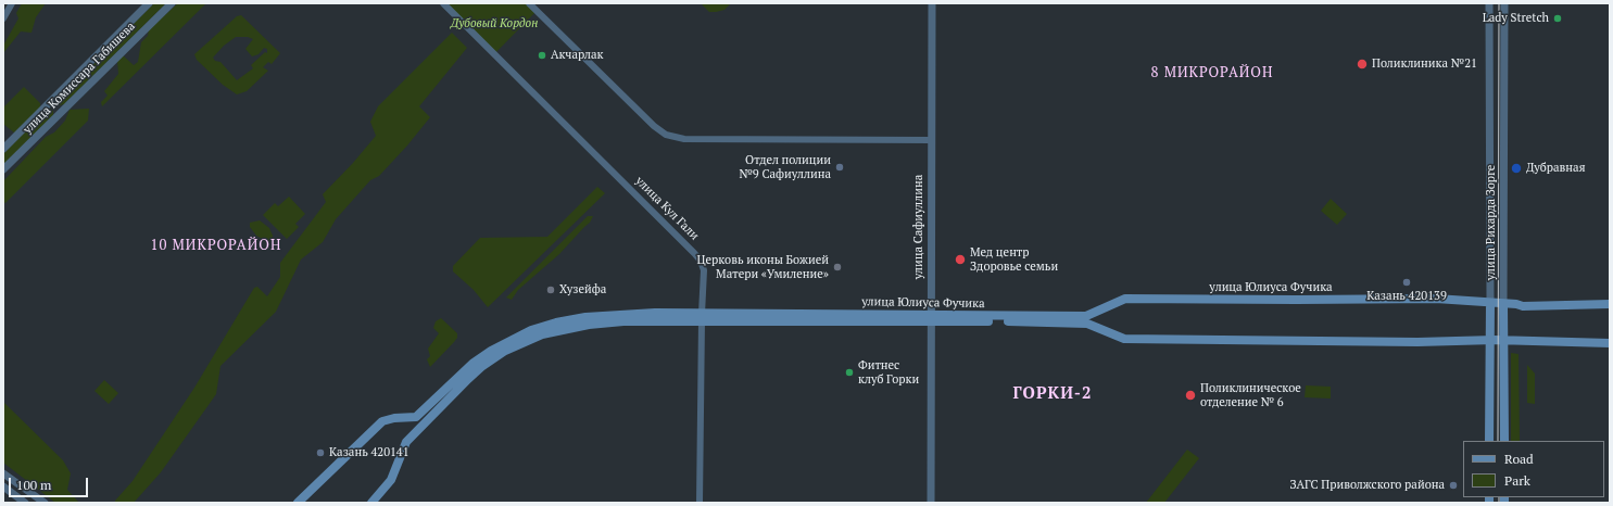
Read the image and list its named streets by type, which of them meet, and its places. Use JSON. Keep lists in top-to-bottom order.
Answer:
{
  "streets": {
    "main road": ["улица Рихарда Зорге", "улица Юлиуса Фучика"],
    "street": ["улица Комиссара Габишева", "улица Кул Гали", "улица Сафиуллина"]
  },
  "crossings": [
    ["улица Кул Гали", "улица Юлиуса Фучика"],
    ["улица Рихарда Зорге", "улица Юлиуса Фучика"],
    ["улица Сафиуллина", "улица Юлиуса Фучика"]
  ],
  "districts": ["8 МИКРОРАЙОН", "10 МИКРОРАЙОН", "ГОРКИ-2"],
  "parks": ["Дубовый Кордон"],
  "places": [
    "Lady Stretch",
    "Акчарлак",
    "Поликлиника №21",
    "Отдел полиции №9 Сафиуллина",
    "Дубравная",
    "Мед центр Здоровье семьи",
    "Церковь иконы Божией Матери «Умиление»",
    "Казань 420139",
    "Хузейфа",
    "Фитнес клуб Горки",
    "Поликлиническое отделение № 6",
    "Казань 420141",
    "ЗАГС Приволжского района"
  ],
  "legend": ["Road", "Park"],
  "scale_bar": "100 m"
}
